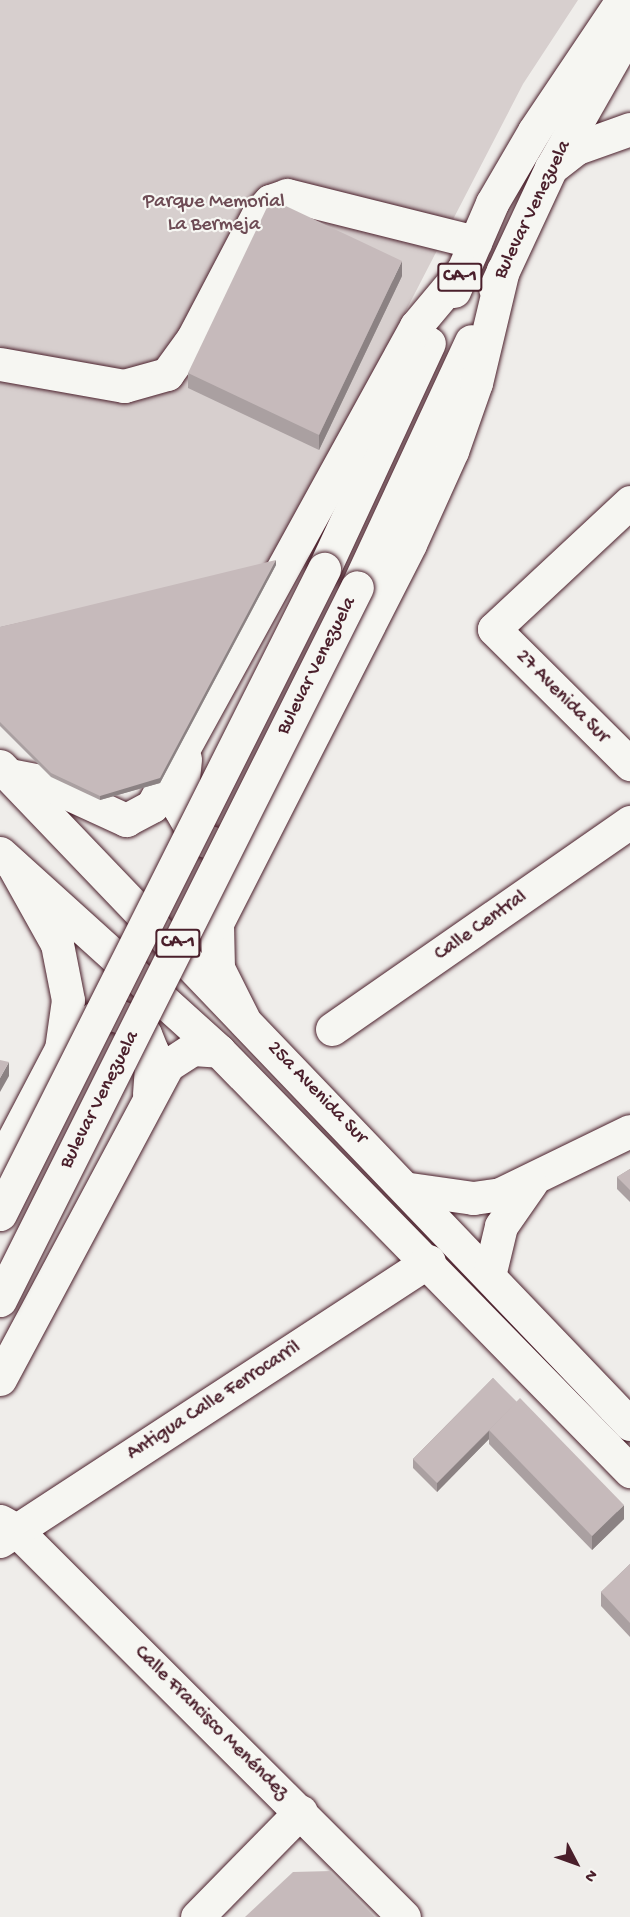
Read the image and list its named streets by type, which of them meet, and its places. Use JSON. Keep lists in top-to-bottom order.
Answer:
{
  "streets": {
    "main road": [
      "Bulevar Venezuela",
      "CA-1",
      "27 Avenida Sur",
      "Calle Central",
      "25a Avenida Sur",
      "Antigua Calle Ferrocarril",
      "Calle Francisco Menéndez"
    ]
  },
  "crossings": [
    ["25a Avenida Sur", "Antigua Calle Ferrocarril"],
    ["Antigua Calle Ferrocarril", "Calle Francisco Menéndez"]
  ],
  "parks": ["Parque Memorial La Bermeja"],
  "north": "bottom right"
}
